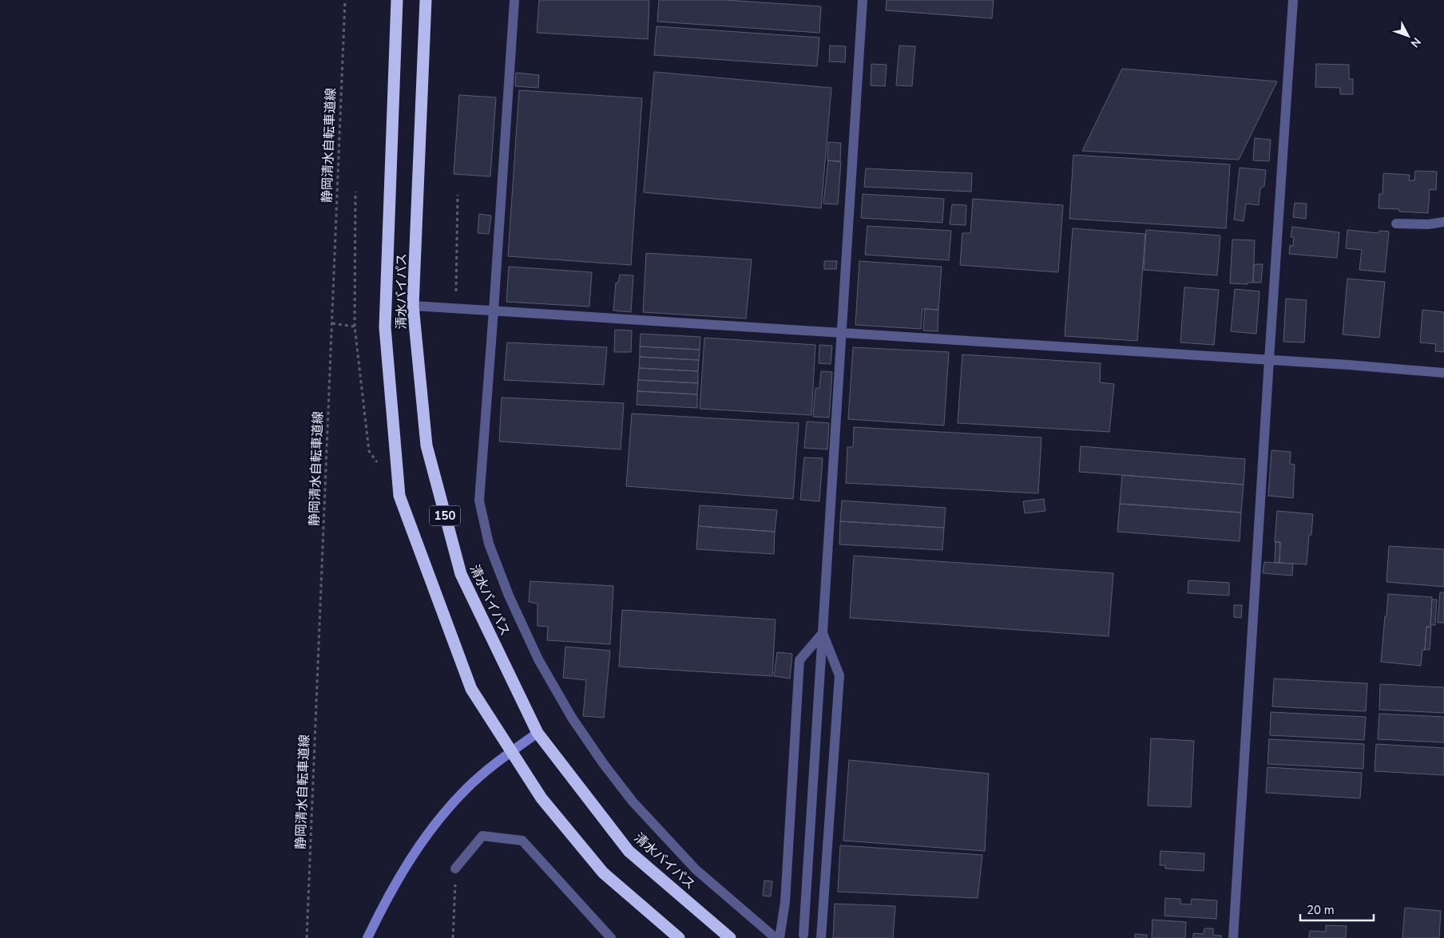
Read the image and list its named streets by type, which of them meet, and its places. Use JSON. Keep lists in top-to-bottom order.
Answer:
{
  "streets": {
    "highway": ["清水バイパス", "150"],
    "path": ["静岡清水自転車道線"]
  },
  "scale_bar": "20 m",
  "north": "bottom right"
}
